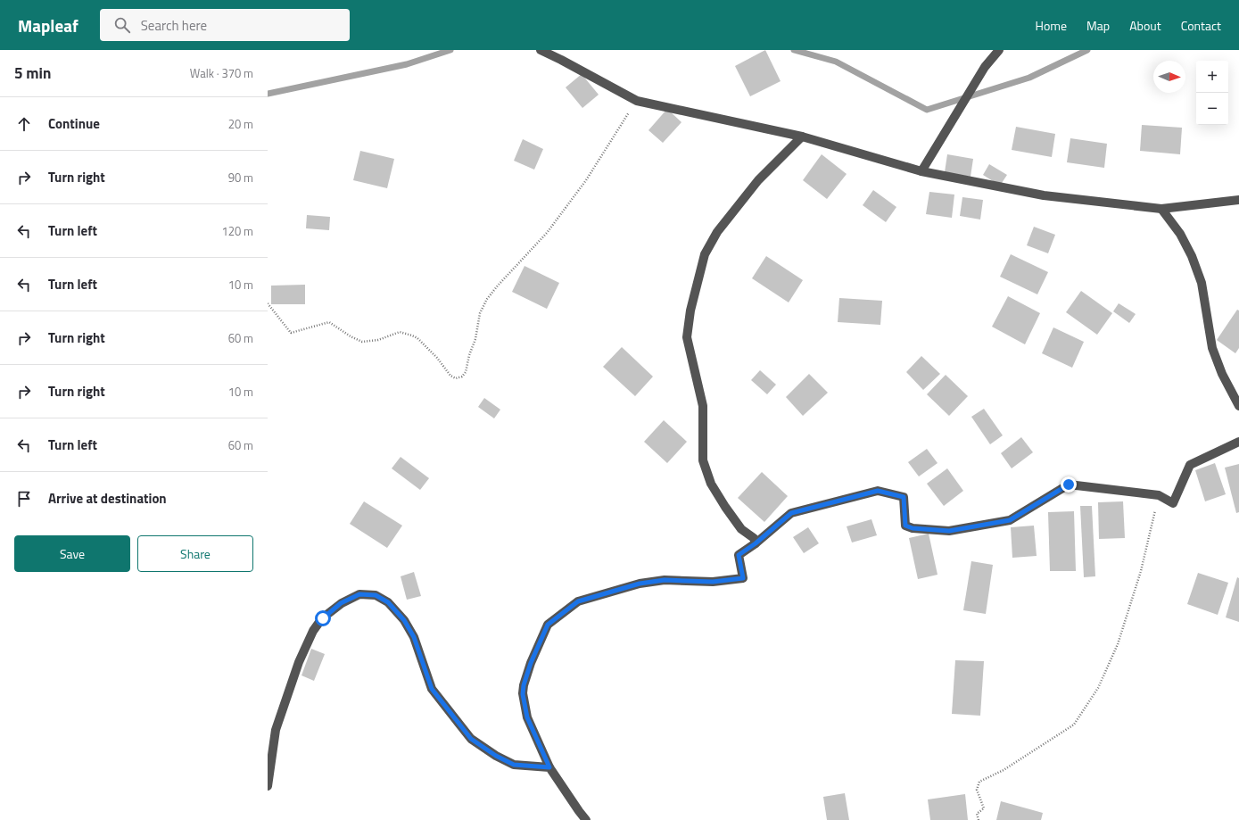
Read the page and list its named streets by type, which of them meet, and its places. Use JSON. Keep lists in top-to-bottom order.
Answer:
{
  "north": "right",
  "page": {
    "header": "Mapleaf",
    "search": "Search here",
    "nav": [
      "Home",
      "Map",
      "About",
      "Contact"
    ],
    "heading": ["5 min", "Walk · 370 m"],
    "map_buttons": ["+", "−"],
    "list": [
      ["Continue", "20 m"],
      ["Turn right", "90 m"],
      ["Turn left", "120 m"],
      ["Turn left", "10 m"],
      ["Turn right", "60 m"],
      ["Turn right", "10 m"],
      ["Turn left", "60 m"],
      "Arrive at destination"
    ],
    "buttons": ["Save", "Share"]
  }
}
